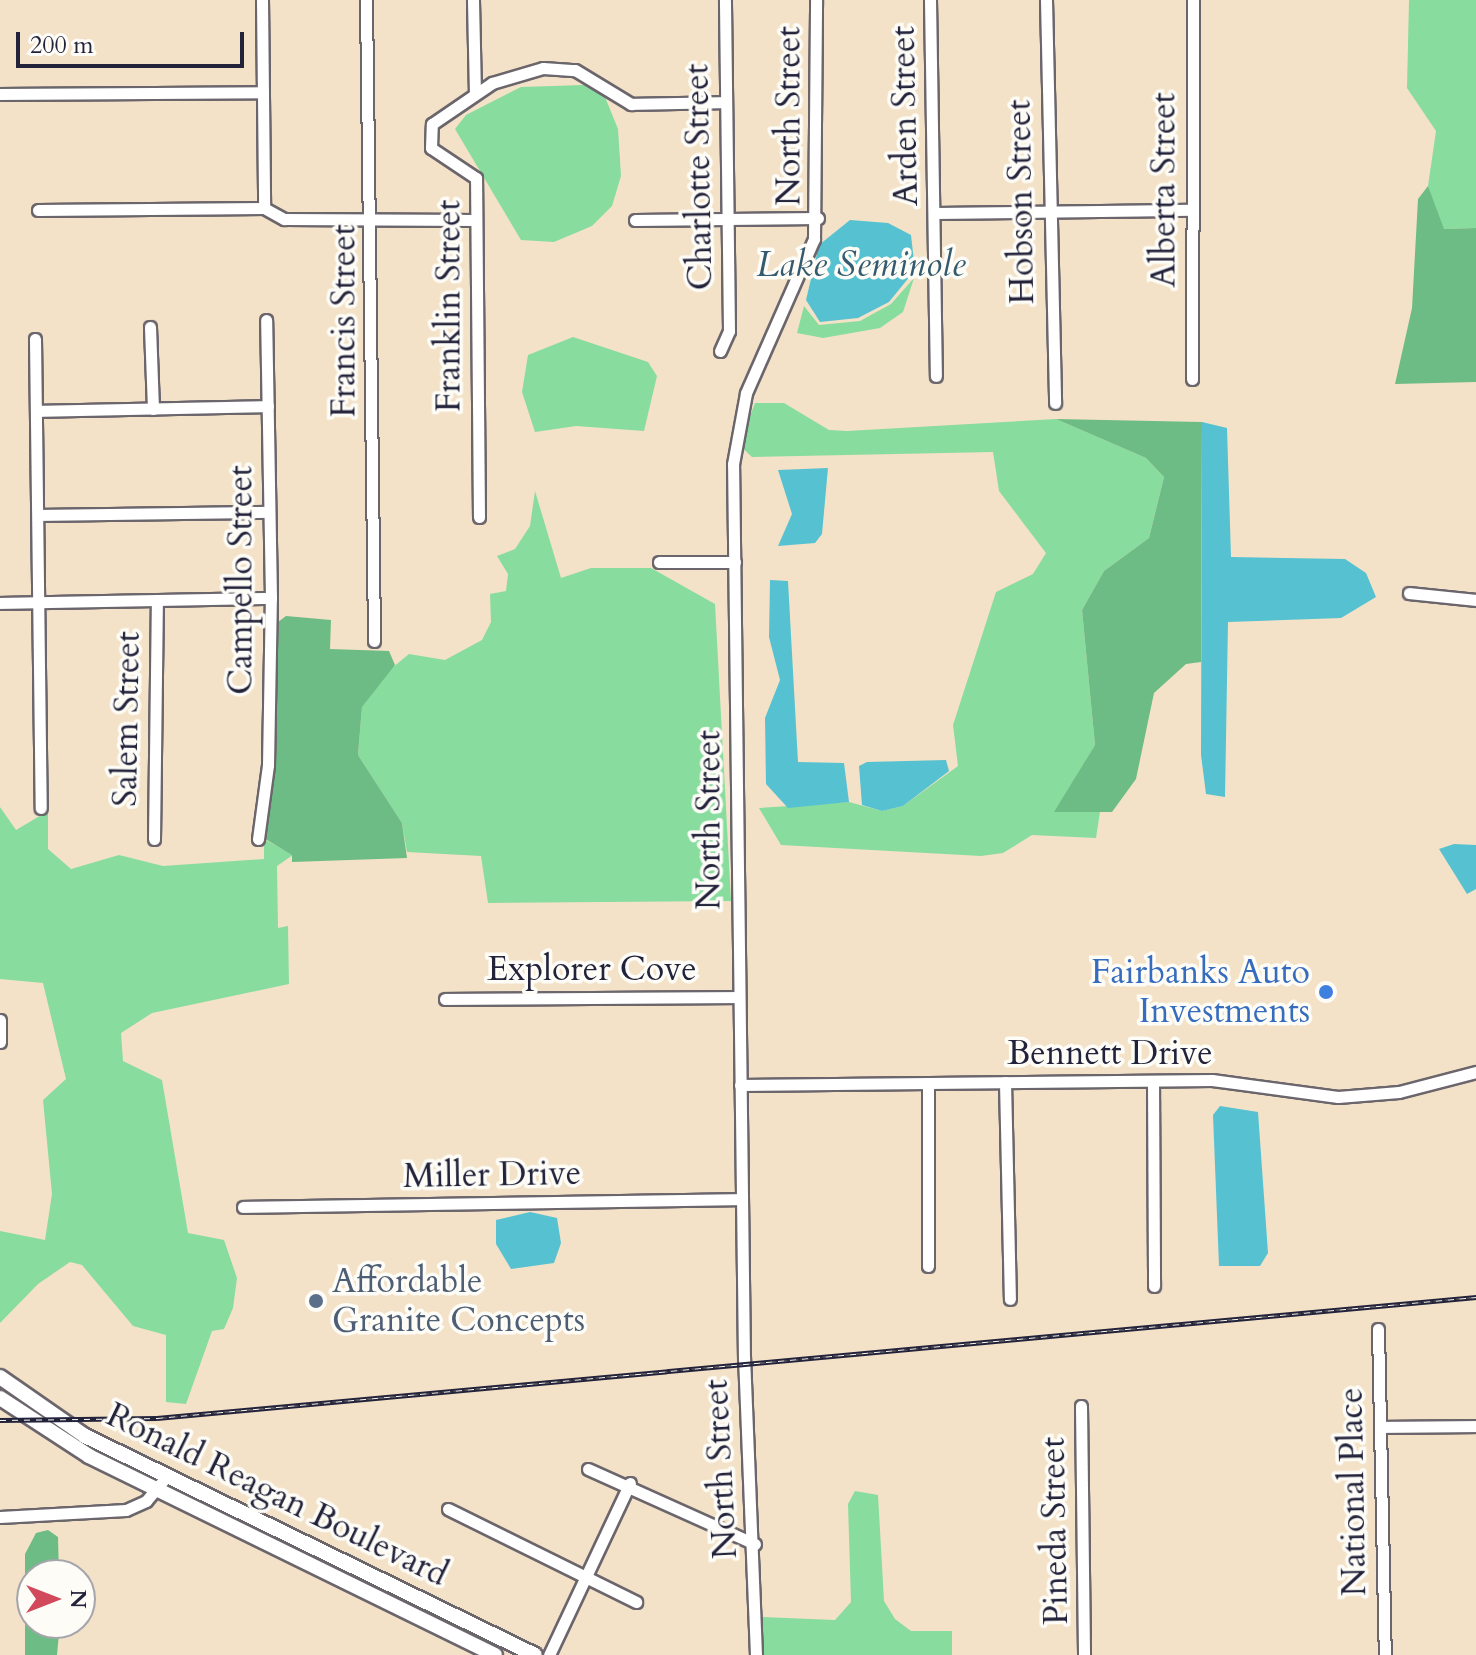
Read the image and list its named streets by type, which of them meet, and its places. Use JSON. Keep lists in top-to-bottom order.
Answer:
{
  "streets": {
    "main road": ["Ronald Reagan Boulevard"],
    "street": [
      "North Street",
      "Arden Street",
      "Charlotte Street",
      "Alberta Street",
      "Hobson Street",
      "Franklin Street",
      "Francis Street",
      "Campello Street",
      "Salem Street",
      "Explorer Cove",
      "Bennett Drive",
      "Miller Drive",
      "National Place",
      "Pineda Street"
    ]
  },
  "crossings": [
    ["North Street", "Explorer Cove"],
    ["North Street", "Bennett Drive"],
    ["North Street", "Miller Drive"]
  ],
  "water": ["Lake Seminole"],
  "places": ["Fairbanks Auto Investments", "Affordable Granite Concepts"],
  "scale_bar": "200 m",
  "north": "right"
}
